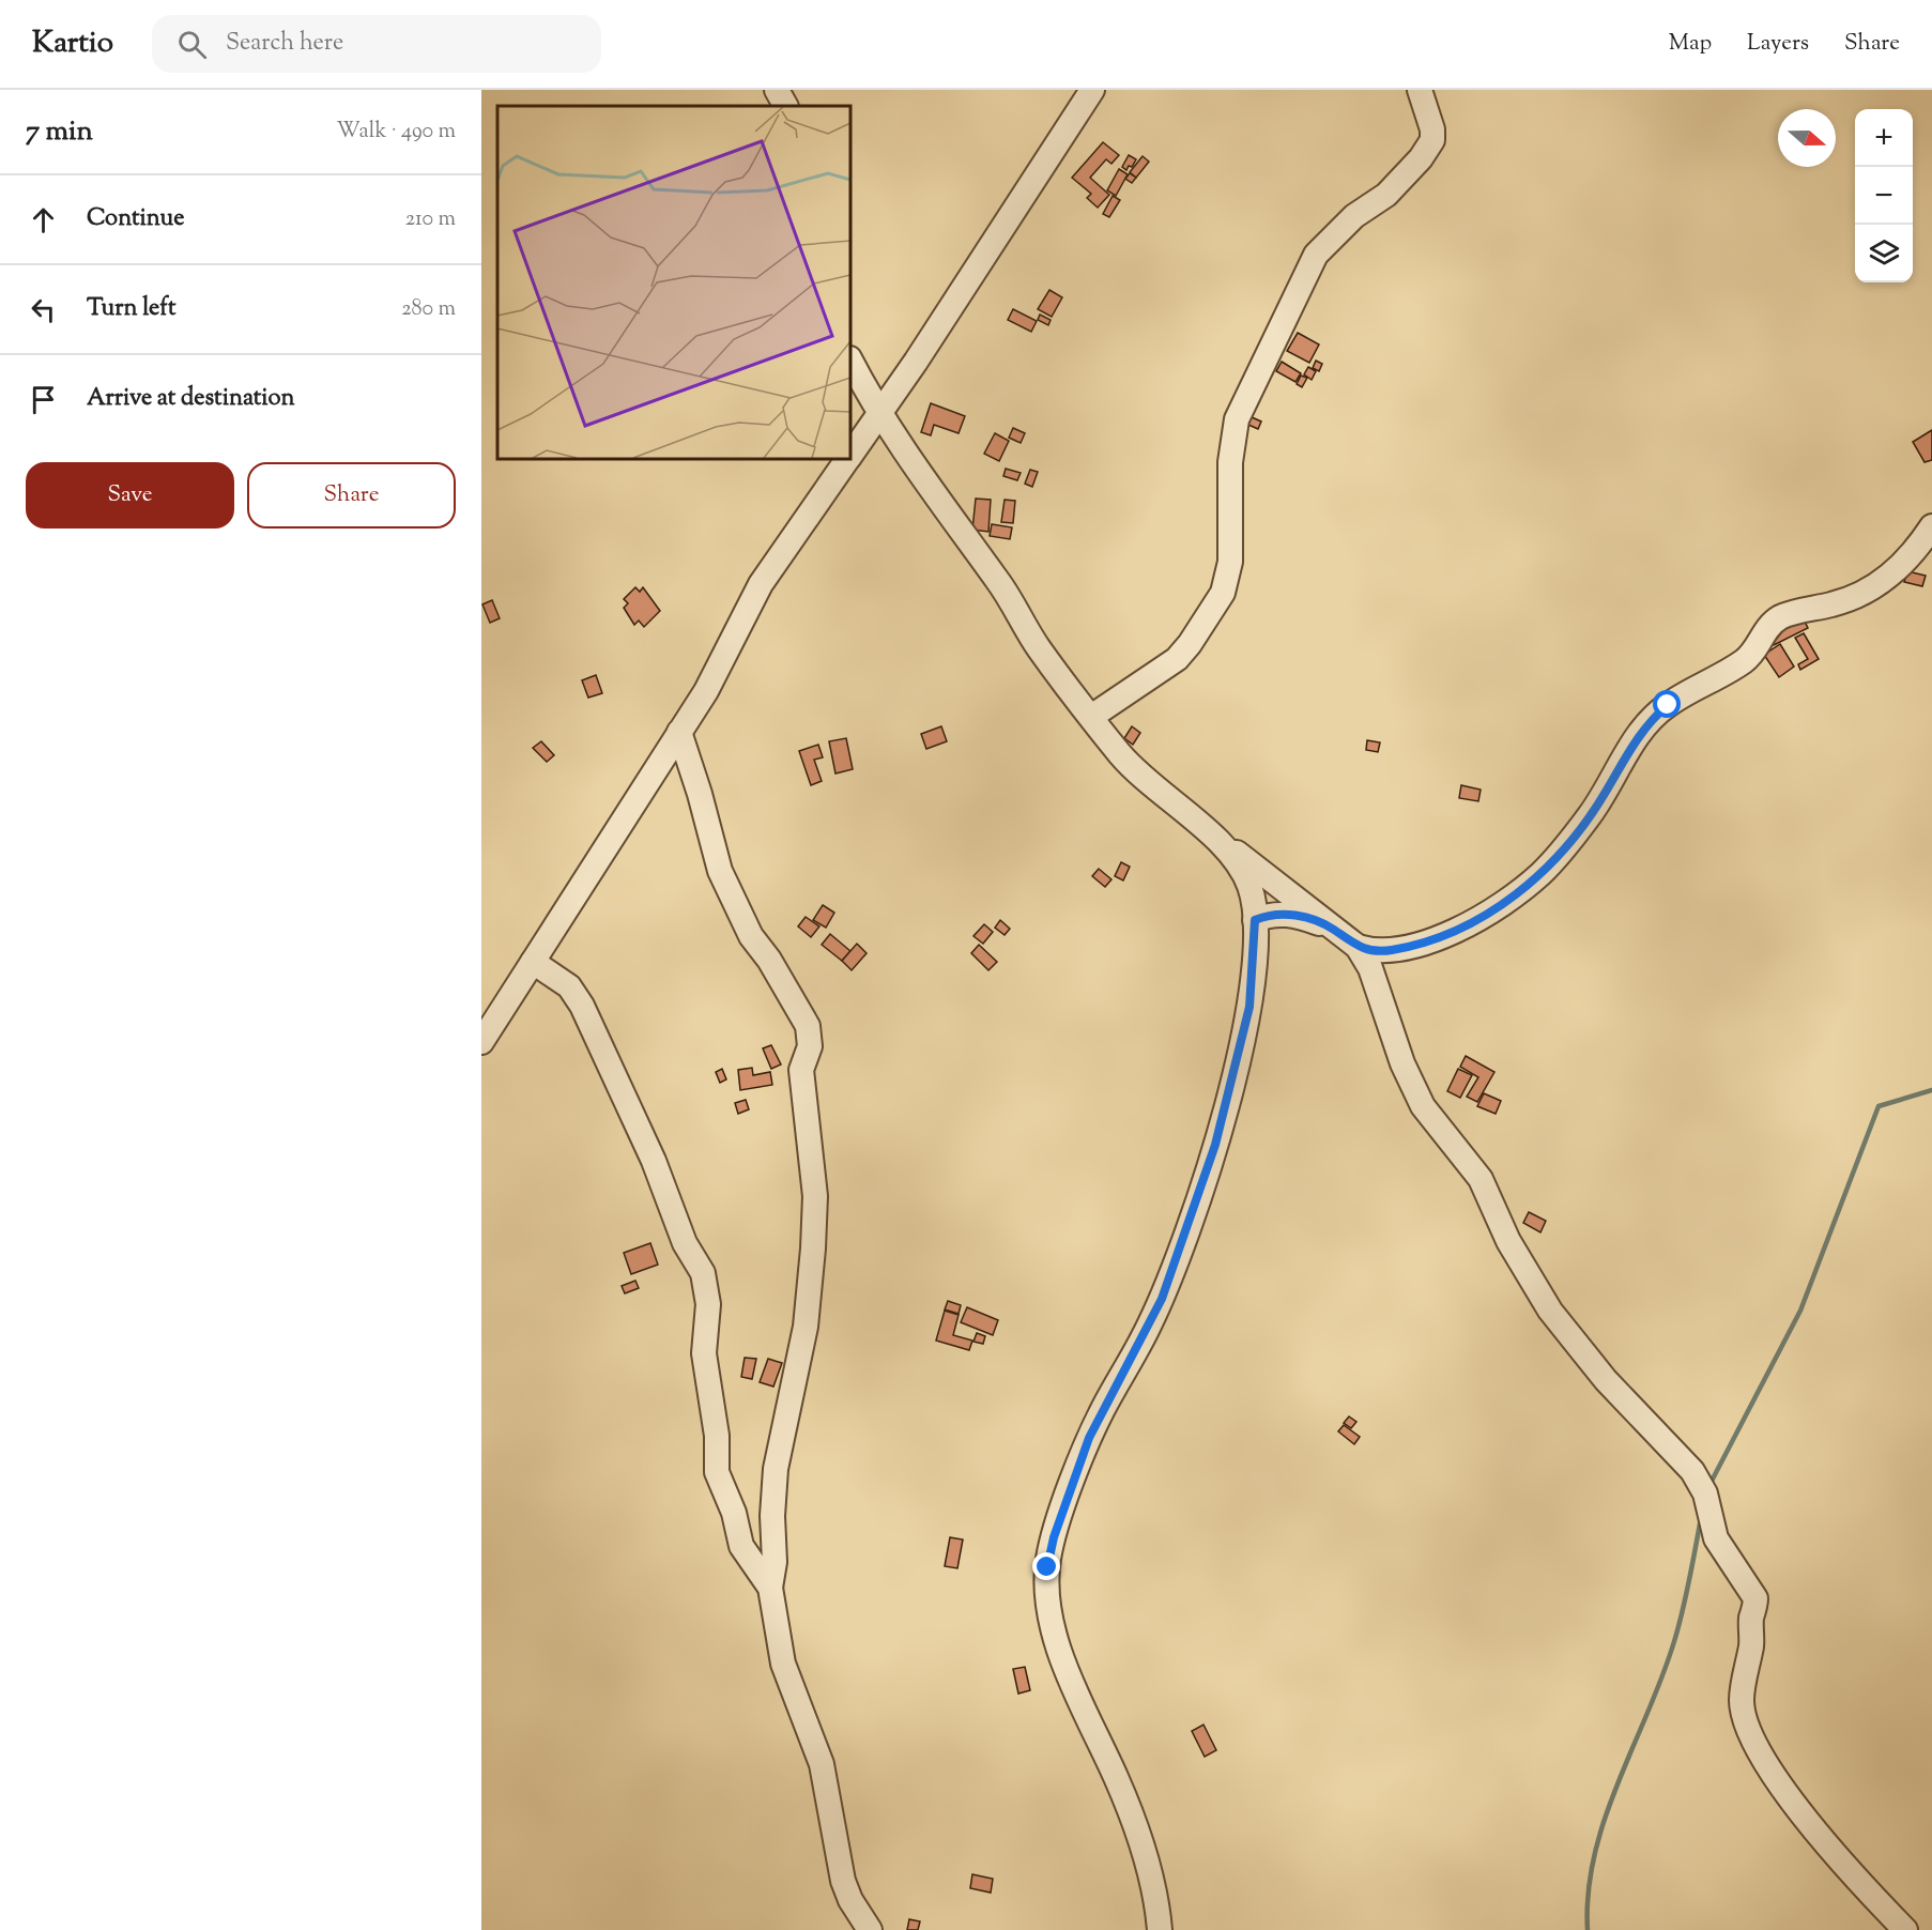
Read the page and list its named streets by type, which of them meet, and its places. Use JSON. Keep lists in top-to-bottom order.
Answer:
{
  "north": "right",
  "page": {
    "header": "Kartio",
    "search": "Search here",
    "nav": ["Map", "Layers", "Share"],
    "heading": ["7 min", "Walk · 490 m"],
    "map_buttons": ["+", "−"],
    "list": [
      ["Continue", "210 m"],
      ["Turn left", "280 m"],
      "Arrive at destination"
    ],
    "buttons": ["Save", "Share"]
  }
}
